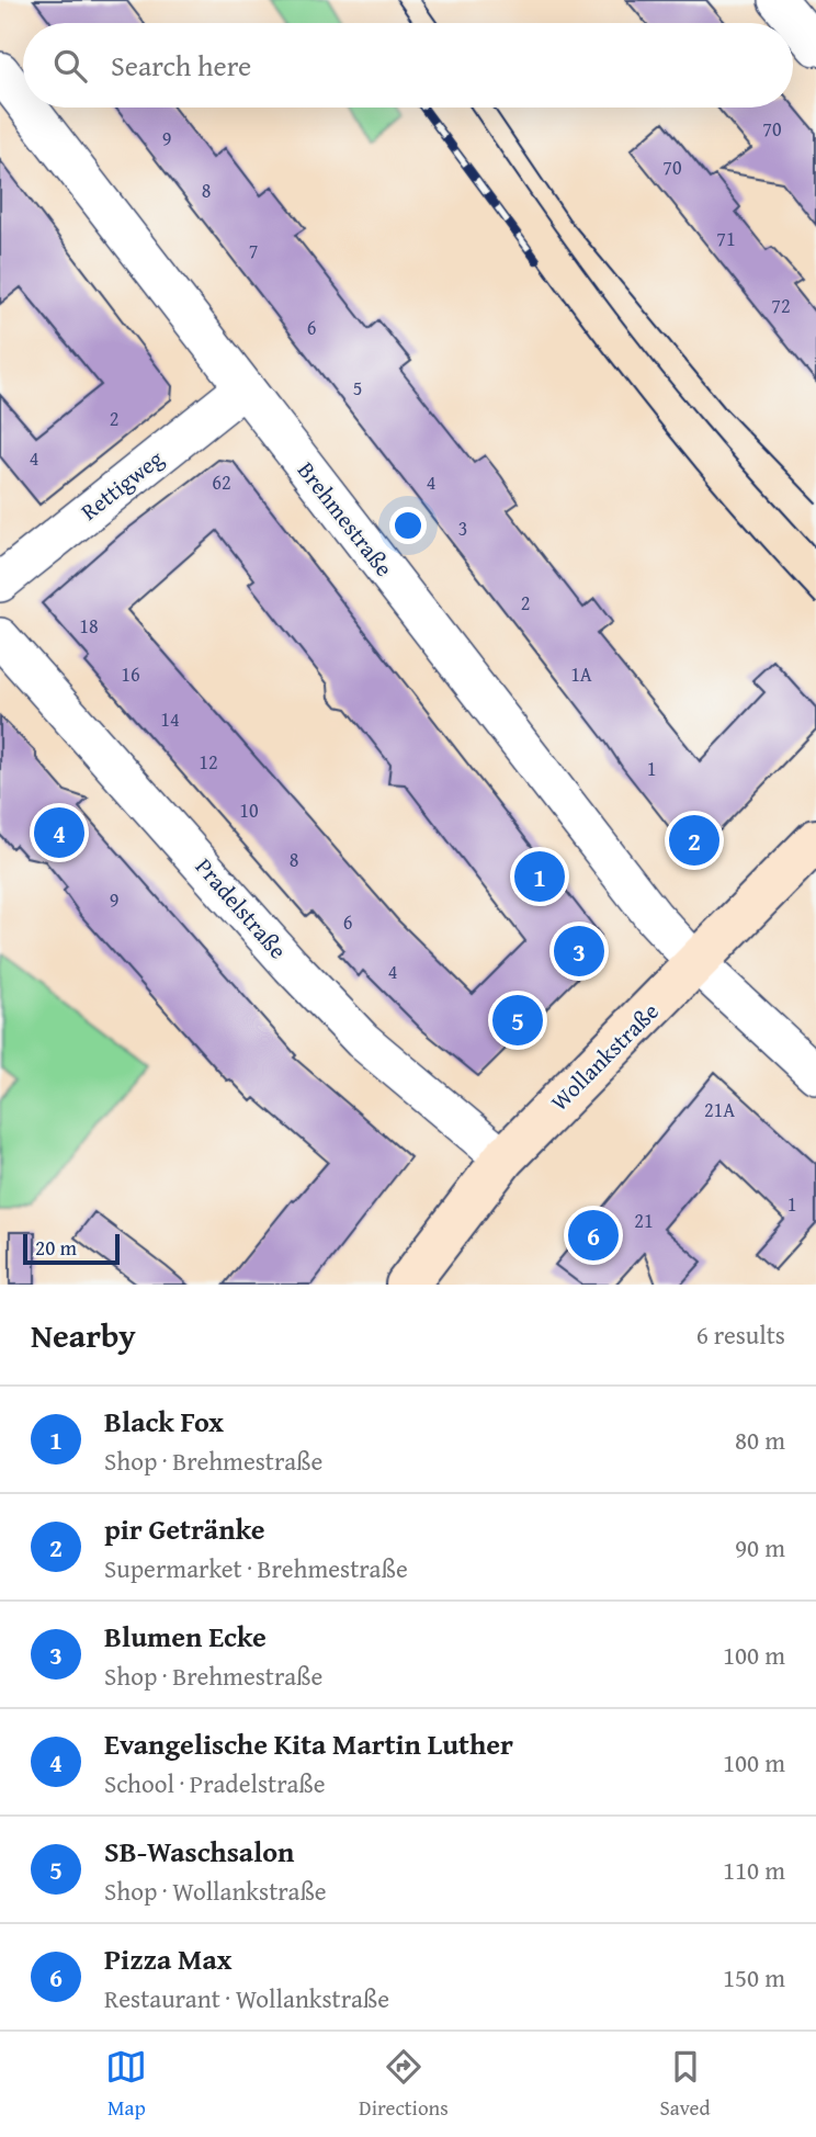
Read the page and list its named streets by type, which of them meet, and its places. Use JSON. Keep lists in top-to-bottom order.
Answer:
{
  "streets": {
    "main road": ["Wollankstraße"],
    "street": ["Rettigweg", "Brehmestraße", "Pradelstraße"]
  },
  "crossings": [
    ["Rettigweg", "Brehmestraße"],
    ["Brehmestraße", "Wollankstraße"],
    ["Pradelstraße", "Wollankstraße"]
  ],
  "house_numbers": [
    "70",
    "9",
    "70",
    "8",
    "71",
    "7",
    "72",
    "6",
    "5",
    "2",
    "4",
    "62",
    "4",
    "3",
    "2",
    "18",
    "16",
    "1A",
    "14",
    "12",
    "1",
    "10",
    "8",
    "9",
    "6",
    "4",
    "21A",
    "1",
    "21"
  ],
  "scale_bar": "20 m",
  "page": {
    "search": "Search here",
    "pins": [
      "4",
      "2",
      "1",
      "3",
      "5",
      "6"
    ],
    "scale": "20 m",
    "heading": ["Nearby", "6 results"],
    "list": [
      {
        "mark": "1",
        "name": "Black Fox",
        "note": "Shop · Brehmestraße",
        "value": "80 m"
      },
      {
        "mark": "2",
        "name": "pir Getränke",
        "note": "Supermarket · Brehmestraße",
        "value": "90 m"
      },
      {
        "mark": "3",
        "name": "Blumen Ecke",
        "note": "Shop · Brehmestraße",
        "value": "100 m"
      },
      {
        "mark": "4",
        "name": "Evangelische Kita Martin Luther",
        "note": "School · Pradelstraße",
        "value": "100 m"
      },
      {
        "mark": "5",
        "name": "SB-Waschsalon",
        "note": "Shop · Wollankstraße",
        "value": "110 m"
      },
      {
        "mark": "6",
        "name": "Pizza Max",
        "note": "Restaurant · Wollankstraße",
        "value": "150 m"
      }
    ],
    "nav": ["Map", "Directions", "Saved"]
  }
}
